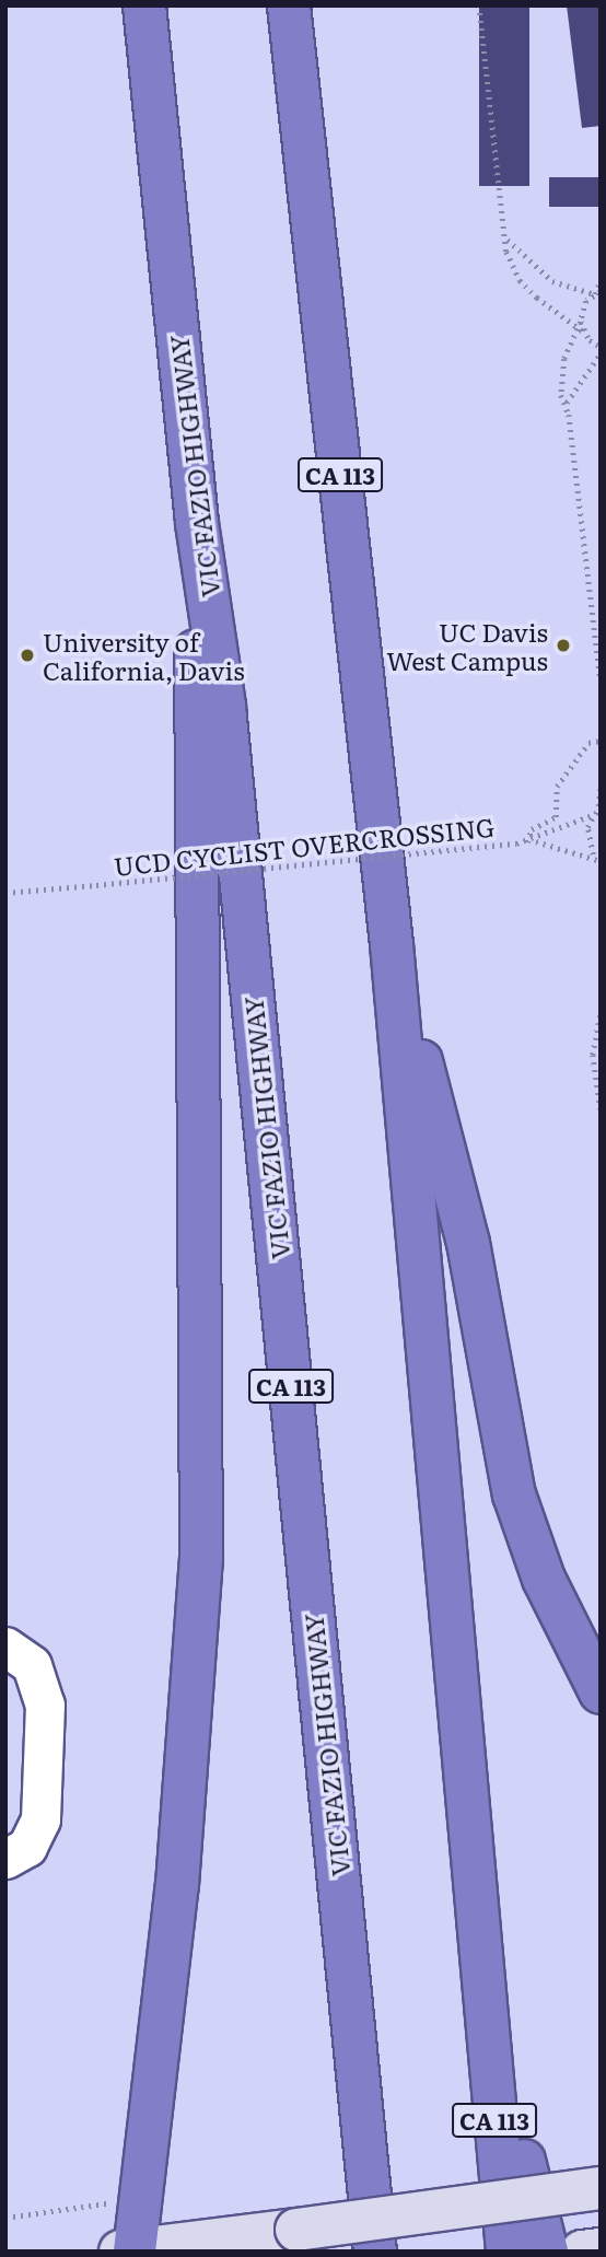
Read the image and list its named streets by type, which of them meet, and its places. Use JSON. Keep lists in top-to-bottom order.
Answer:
{
  "streets": {
    "highway": ["VIC FAZIO HIGHWAY", "CA 113"],
    "path": ["UCD CYCLIST OVERCROSSING"]
  },
  "places": ["UC Davis West Campus", "University of California, Davis"]
}
